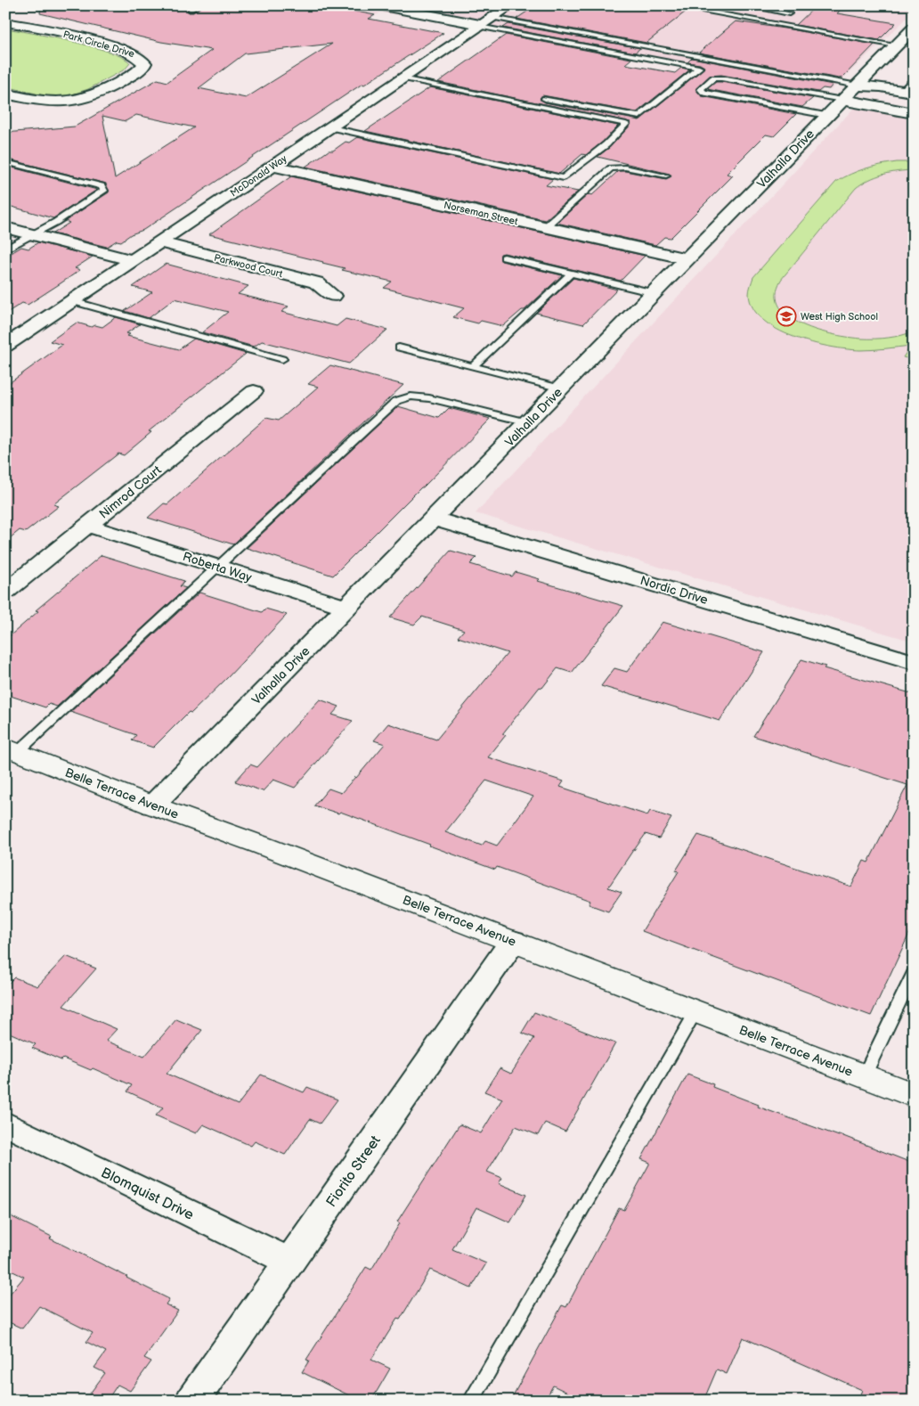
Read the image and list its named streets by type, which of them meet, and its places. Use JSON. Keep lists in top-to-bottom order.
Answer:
{
  "streets": {
    "street": [
      "Park Circle Drive",
      "Valhalla Drive",
      "McDonald Way",
      "Norseman Street",
      "Parkwood Court",
      "Nimrod Court",
      "Roberta Way",
      "Nordic Drive",
      "Belle Terrace Avenue",
      "Fiorito Street",
      "Blomquist Drive"
    ]
  },
  "crossings": [
    ["Valhalla Drive", "Norseman Street"],
    ["Valhalla Drive", "Roberta Way"],
    ["Valhalla Drive", "Nordic Drive"],
    ["Valhalla Drive", "Belle Terrace Avenue"],
    ["McDonald Way", "Norseman Street"],
    ["McDonald Way", "Parkwood Court"],
    ["Nimrod Court", "Roberta Way"],
    ["Belle Terrace Avenue", "Fiorito Street"],
    ["Fiorito Street", "Blomquist Drive"]
  ],
  "places": {
    "school or university": ["West High School"]
  }
}
